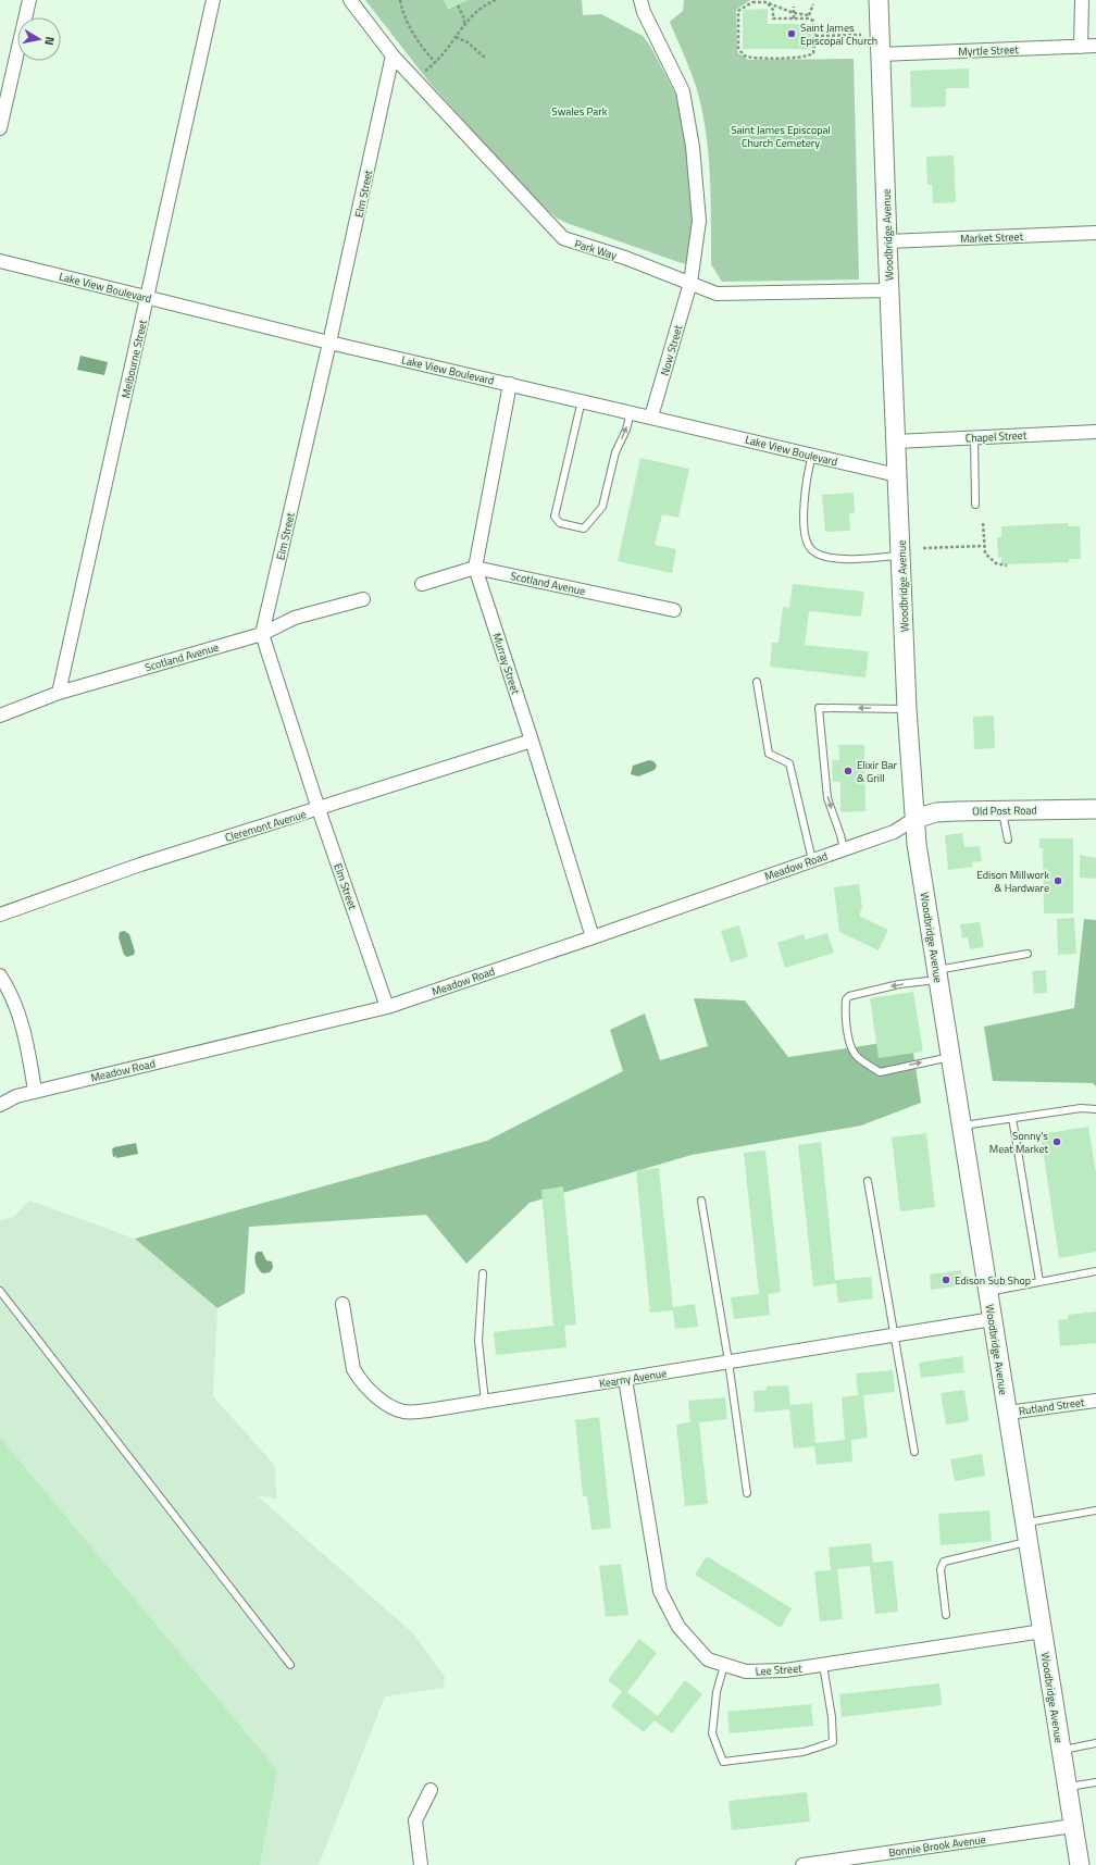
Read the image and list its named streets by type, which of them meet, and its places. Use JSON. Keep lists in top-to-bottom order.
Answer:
{
  "streets": {
    "main road": ["Woodbridge Avenue", "Old Post Road"],
    "street": [
      "Myrtle Street",
      "Elm Street",
      "Market Street",
      "Park Way",
      "Lake View Boulevard",
      "Now Street",
      "Melbourne Street",
      "Chapel Street",
      "Scotland Avenue",
      "Murray Street",
      "Cleremont Avenue",
      "Meadow Road",
      "Kearny Avenue",
      "Rutland Street",
      "Lee Street",
      "Bonnie Brook Avenue"
    ]
  },
  "crossings": [
    ["Myrtle Street", "Woodbridge Avenue"],
    ["Elm Street", "Park Way"],
    ["Elm Street", "Lake View Boulevard"],
    ["Elm Street", "Scotland Avenue"],
    ["Elm Street", "Cleremont Avenue"],
    ["Elm Street", "Meadow Road"],
    ["Woodbridge Avenue", "Market Street"],
    ["Woodbridge Avenue", "Park Way"],
    ["Woodbridge Avenue", "Lake View Boulevard"],
    ["Woodbridge Avenue", "Chapel Street"],
    ["Woodbridge Avenue", "Old Post Road"],
    ["Woodbridge Avenue", "Meadow Road"],
    ["Woodbridge Avenue", "Kearny Avenue"],
    ["Woodbridge Avenue", "Rutland Street"],
    ["Woodbridge Avenue", "Lee Street"],
    ["Woodbridge Avenue", "Bonnie Brook Avenue"],
    ["Park Way", "Now Street"],
    ["Lake View Boulevard", "Now Street"],
    ["Lake View Boulevard", "Melbourne Street"],
    ["Lake View Boulevard", "Murray Street"],
    ["Melbourne Street", "Scotland Avenue"],
    ["Scotland Avenue", "Murray Street"],
    ["Murray Street", "Cleremont Avenue"],
    ["Murray Street", "Meadow Road"],
    ["Old Post Road", "Meadow Road"],
    ["Kearny Avenue", "Lee Street"]
  ],
  "parks": ["Swales Park", "Saint James Episcopal Church Cemetery"],
  "places": [
    "Saint James Episcopal Church",
    "Elixir Bar & Grill",
    "Edison Millwork & Hardware",
    "Sonny's Meat Market",
    "Edison Sub Shop"
  ],
  "north": "right"
}
